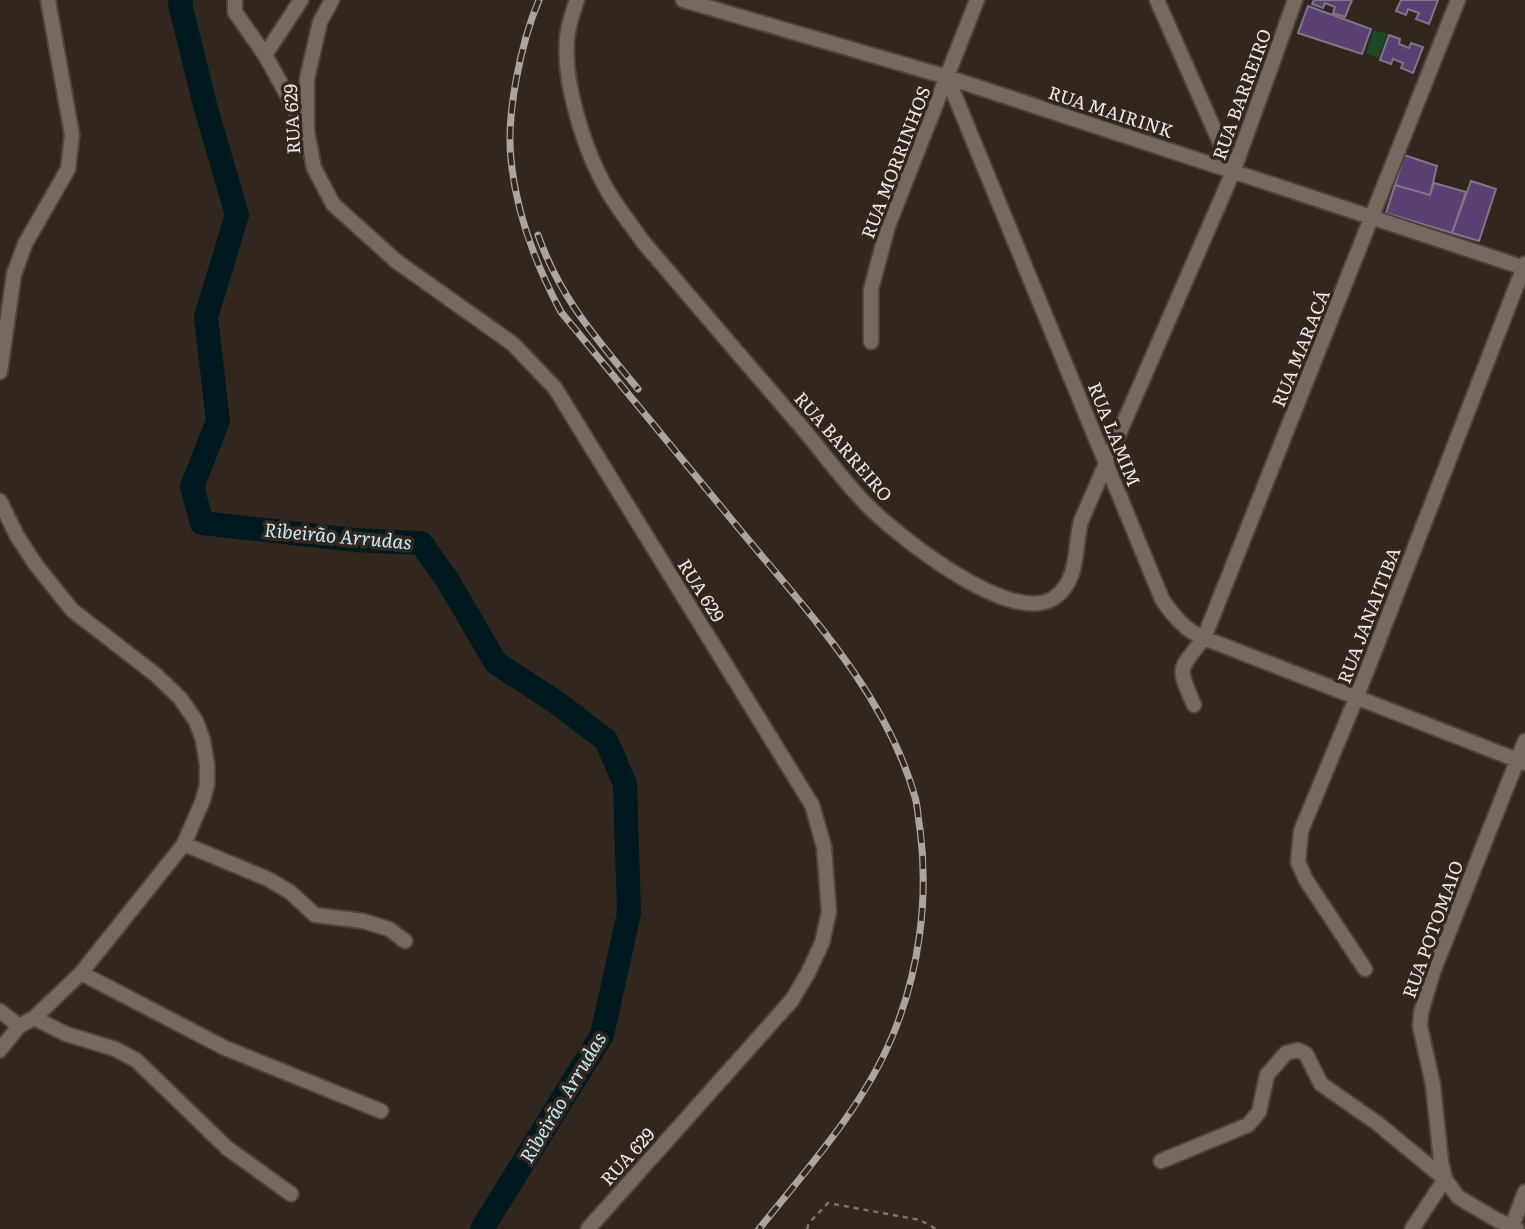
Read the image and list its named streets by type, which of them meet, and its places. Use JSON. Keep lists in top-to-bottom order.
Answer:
{
  "streets": {
    "street": [
      "RUA BARREIRO",
      "RUA MAIRINK",
      "RUA 629",
      "RUA MORRINHOS",
      "RUA MARACÁ",
      "RUA LAMIM",
      "RUA JANAITIBA",
      "RUA POTOMAIO"
    ]
  },
  "crossings": [
    ["RUA BARREIRO", "RUA MAIRINK"],
    ["RUA BARREIRO", "RUA LAMIM"],
    ["RUA MAIRINK", "RUA MORRINHOS"],
    ["RUA MAIRINK", "RUA MARACÁ"],
    ["RUA MAIRINK", "RUA LAMIM"],
    ["RUA MAIRINK", "RUA JANAITIBA"],
    ["RUA MORRINHOS", "RUA LAMIM"],
    ["RUA MARACÁ", "RUA LAMIM"],
    ["RUA LAMIM", "RUA JANAITIBA"],
    ["RUA LAMIM", "RUA POTOMAIO"]
  ],
  "water": ["Ribeirão Arrudas"]
}
